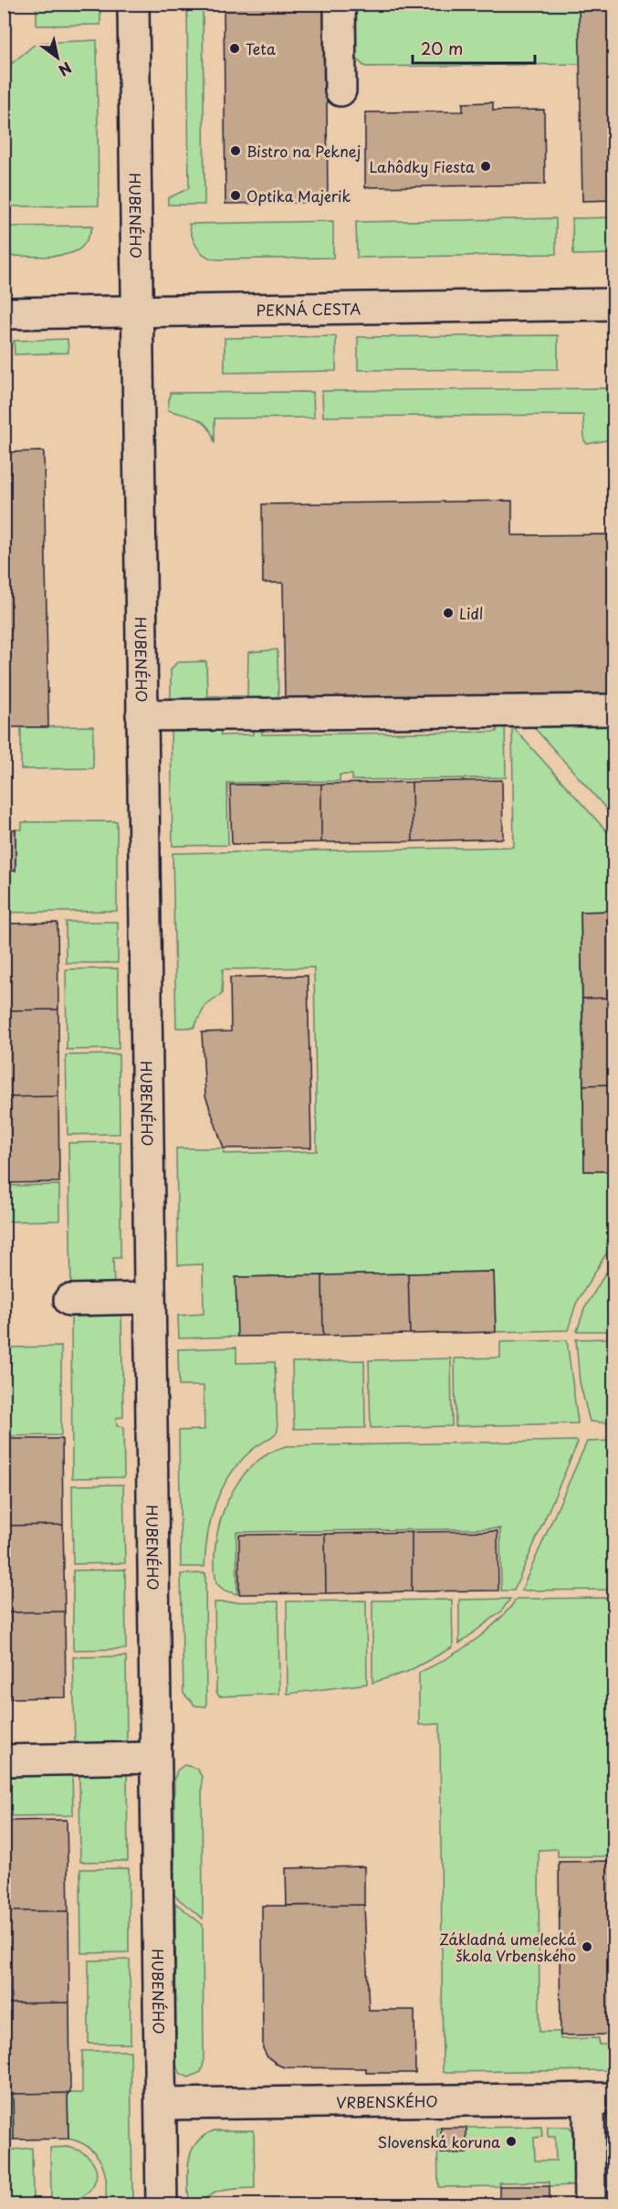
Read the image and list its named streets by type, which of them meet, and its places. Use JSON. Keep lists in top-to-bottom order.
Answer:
{
  "streets": {
    "street": ["HUBENÉHO", "PEKNÁ CESTA", "VRBENSKÉHO"]
  },
  "crossings": [
    ["HUBENÉHO", "PEKNÁ CESTA"],
    ["HUBENÉHO", "VRBENSKÉHO"]
  ],
  "places": [
    "Teta",
    "Bistro na Peknej",
    "Lahôdky Fiesta",
    "Optika Majerik",
    "Lidl",
    "Základná umelecká škola Vrbenského",
    "Slovenská koruna"
  ],
  "scale_bar": "20 m",
  "north": "bottom right"
}
